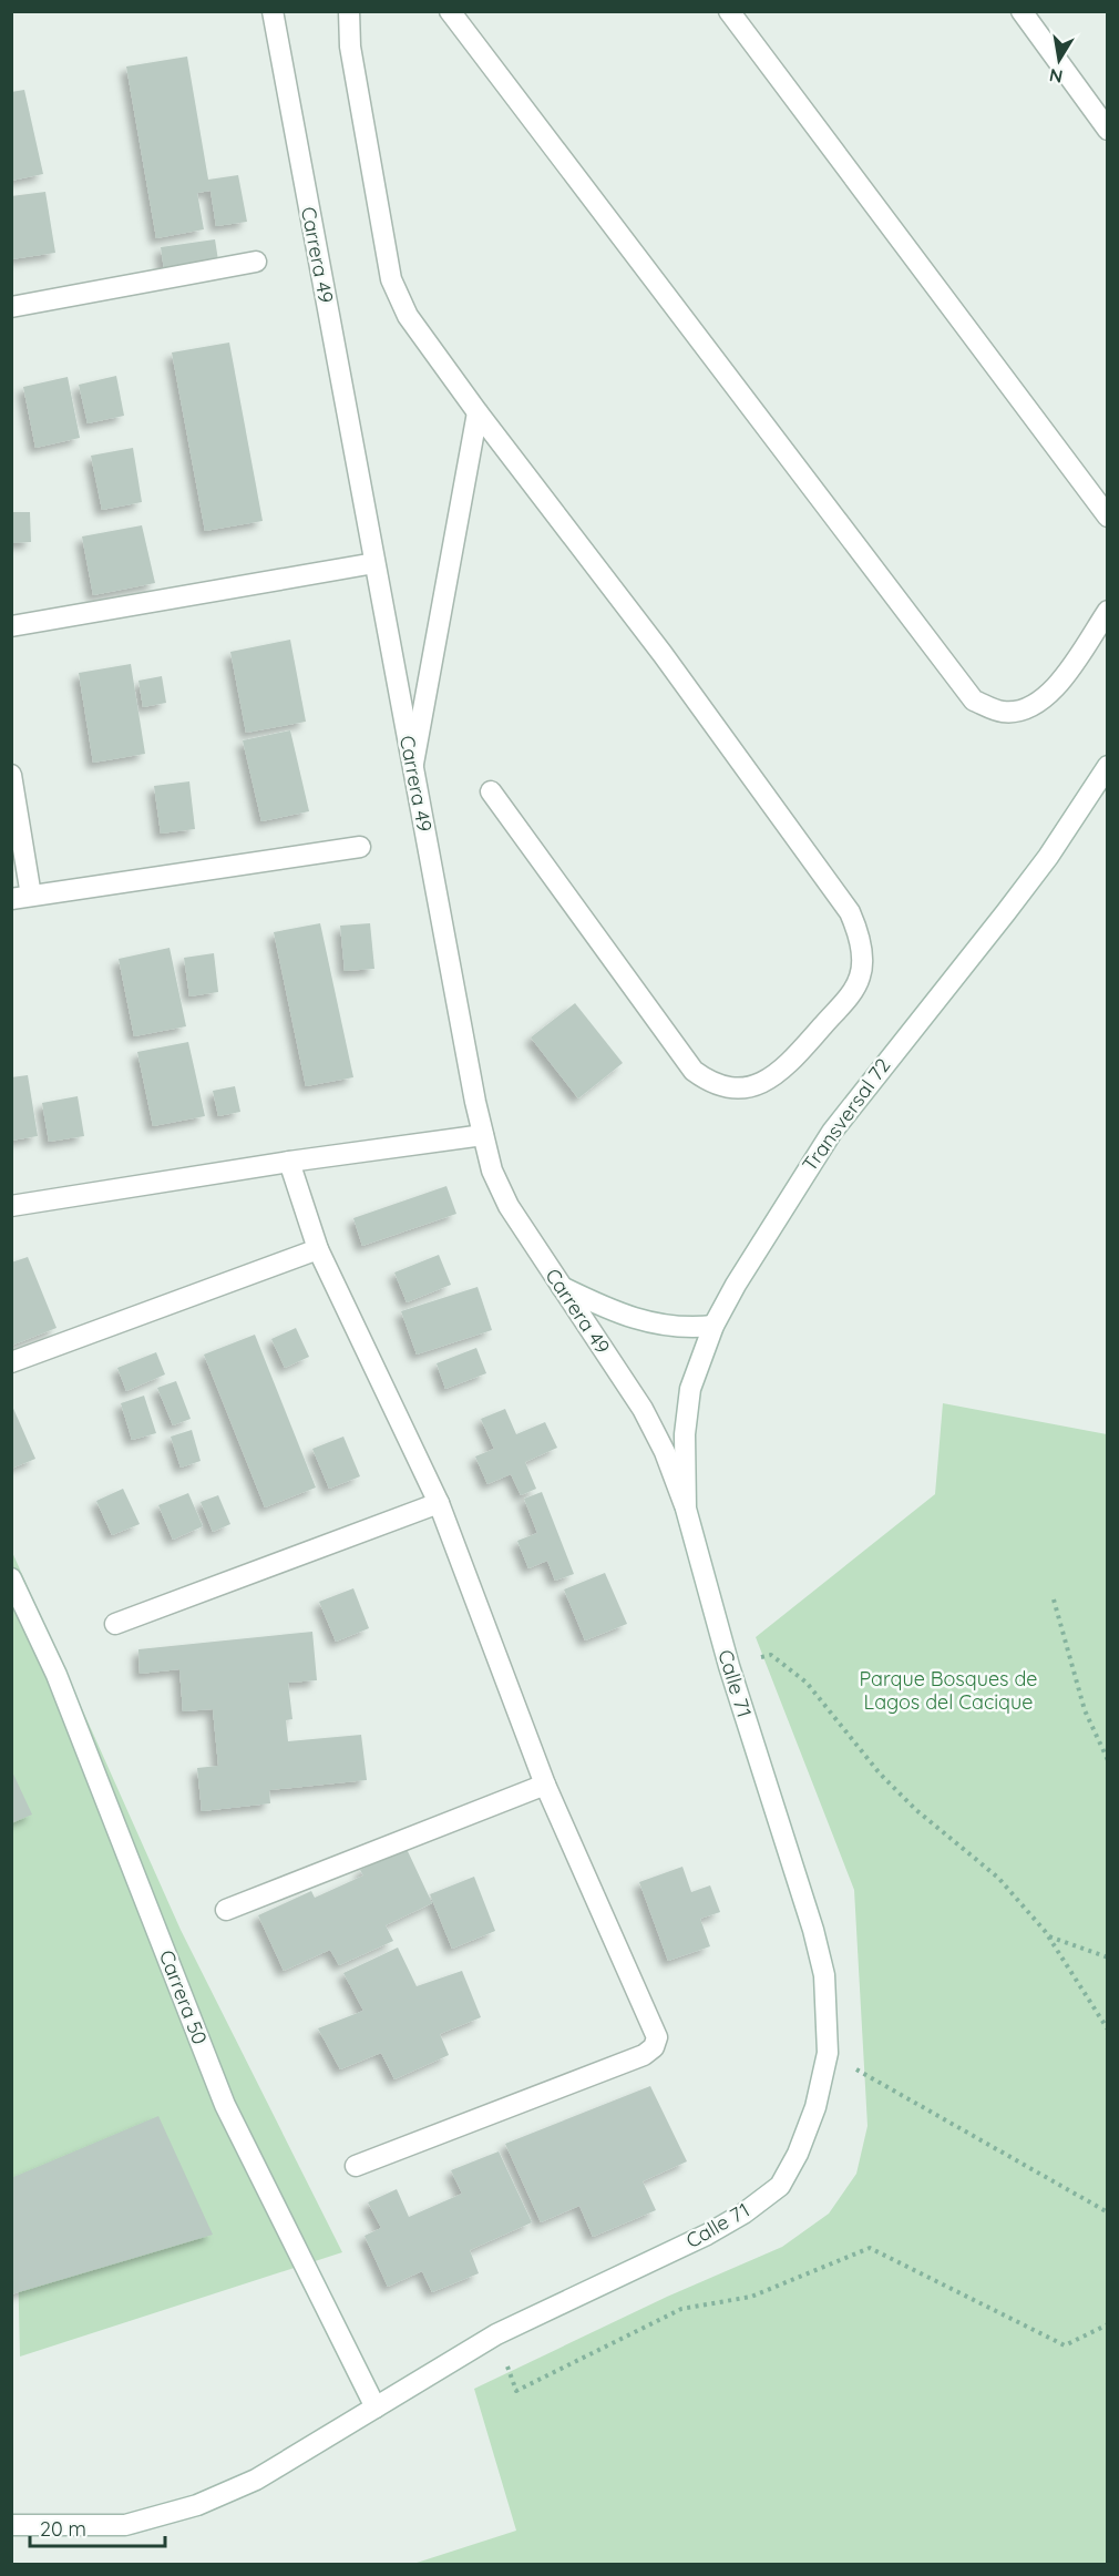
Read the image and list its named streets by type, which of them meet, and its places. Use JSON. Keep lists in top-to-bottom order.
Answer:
{
  "streets": {
    "street": [
      "Carrera 49",
      "Transversal 72",
      "Calle 71",
      "Carrera 50"
    ]
  },
  "crossings": [
    ["Carrera 49", "Transversal 72"],
    ["Carrera 49", "Calle 71"],
    ["Transversal 72", "Calle 71"],
    ["Calle 71", "Carrera 50"]
  ],
  "parks": ["Parque Bosques de Lagos del Cacique"],
  "scale_bar": "20 m",
  "north": "bottom"
}
